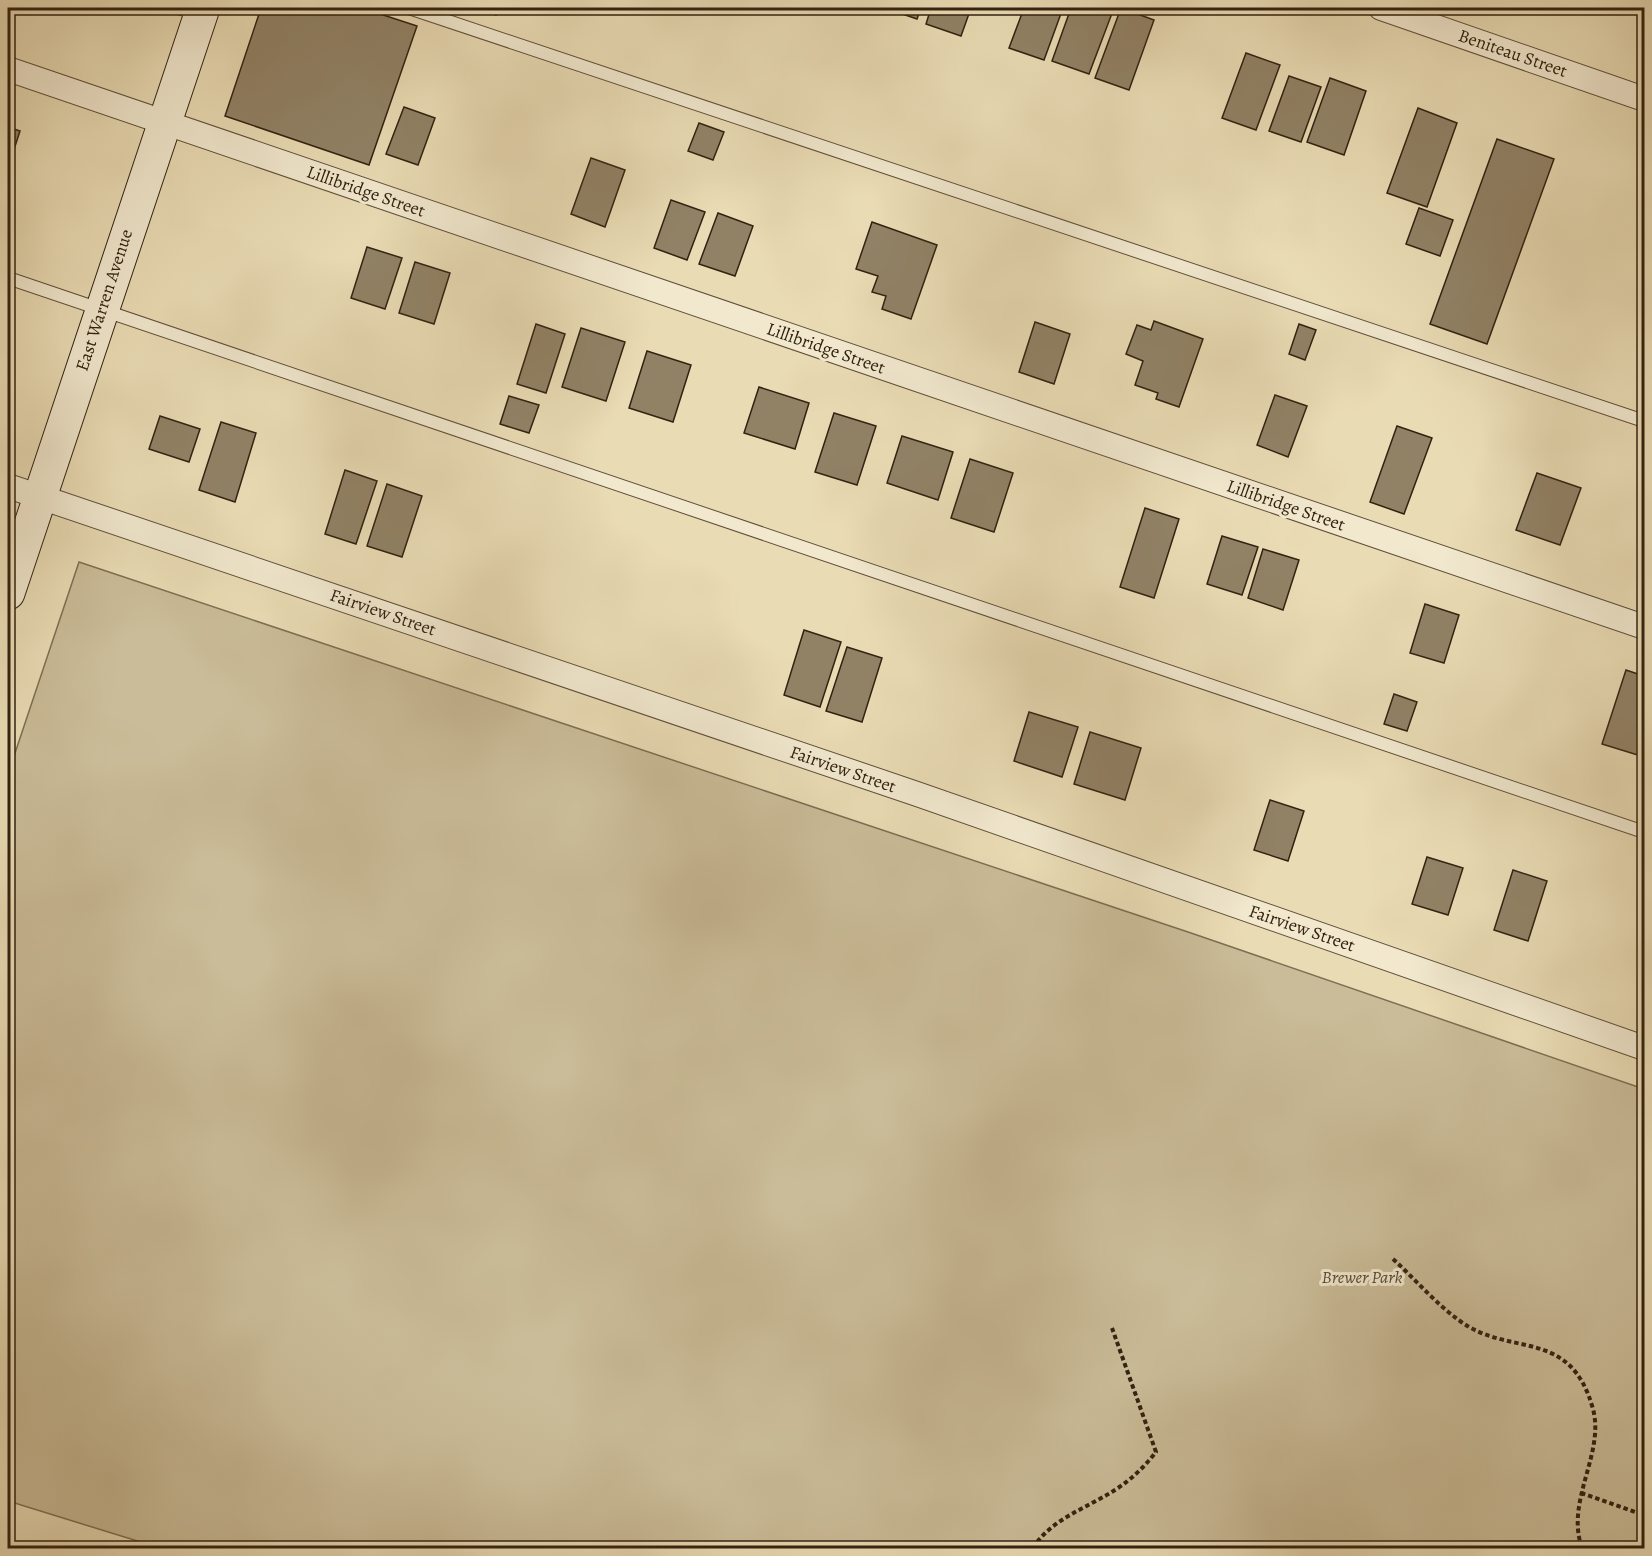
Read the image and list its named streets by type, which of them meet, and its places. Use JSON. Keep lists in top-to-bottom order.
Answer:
{
  "streets": {
    "main road": ["East Warren Avenue"],
    "street": ["Beniteau Street", "Lillibridge Street", "Fairview Street"]
  },
  "crossings": [
    ["Lillibridge Street", "East Warren Avenue"],
    ["East Warren Avenue", "Fairview Street"]
  ],
  "parks": ["Brewer Park"]
}
